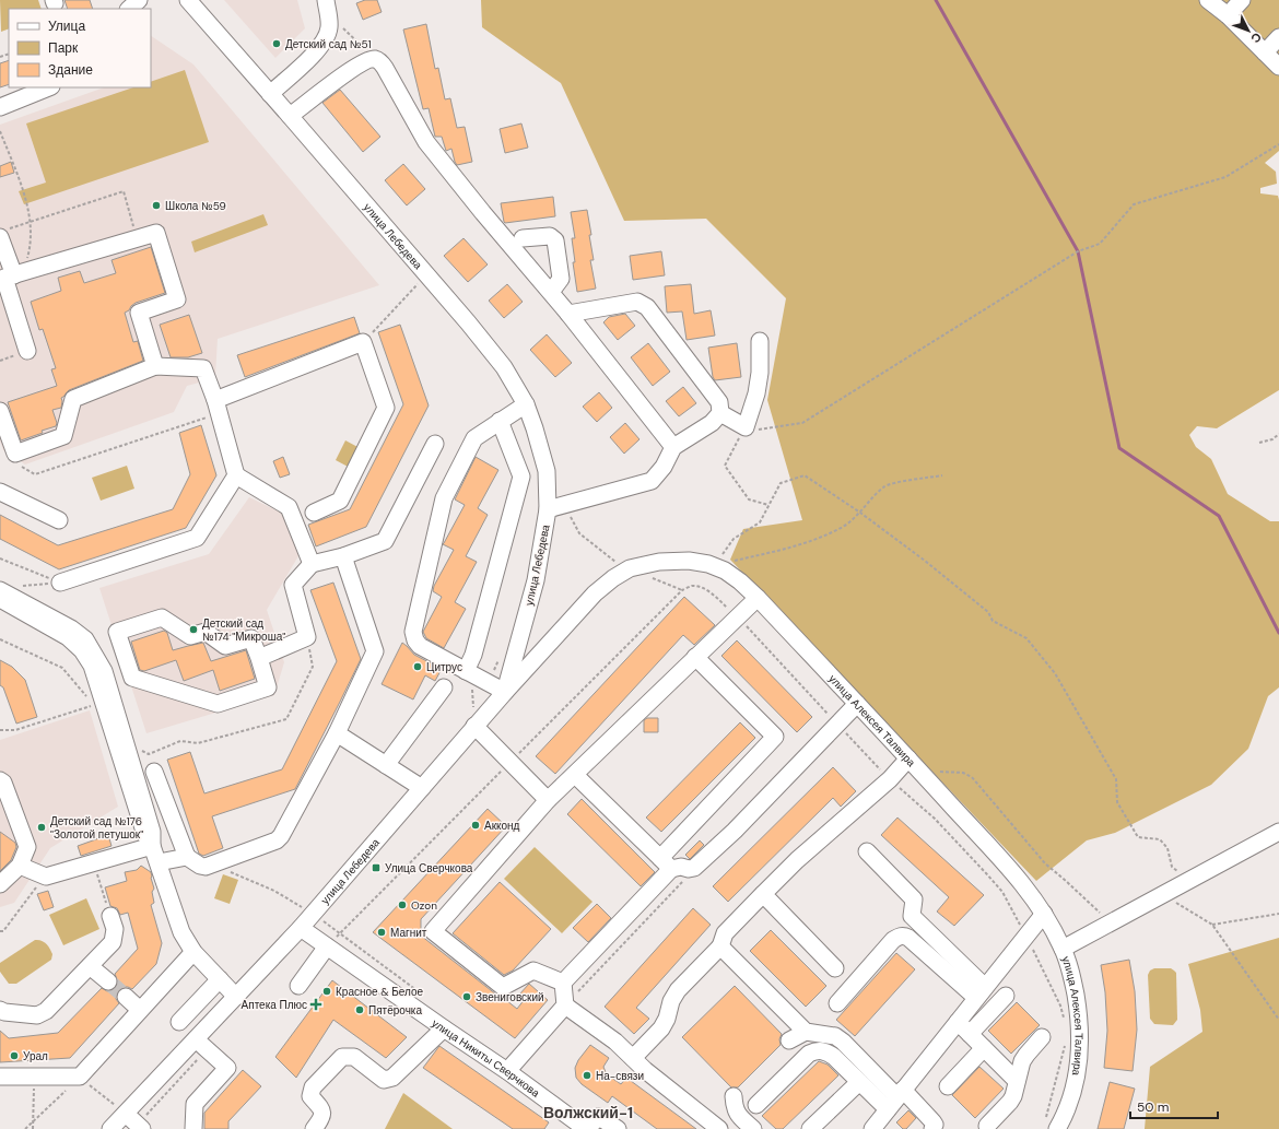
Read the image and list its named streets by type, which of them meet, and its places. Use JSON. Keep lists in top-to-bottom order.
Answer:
{
  "streets": {
    "street": ["улица Лебедева", "улица Алексея Талвира", "улица Никиты Сверчкова"]
  },
  "crossings": [
    ["улица Лебедева", "улица Алексея Талвира"],
    ["улица Лебедева", "улица Никиты Сверчкова"]
  ],
  "districts": ["Волжский-1"],
  "places": {
    "other": [
      "Детский сад №51",
      "Школа №59",
      "Детский сад №174 \"Микроша\"",
      "Цитрус",
      "Акконд",
      "Детский сад №176 \"Золотой петушок\"",
      "Ozon",
      "Магнит",
      "Красное & Белое",
      "Звениговский",
      "Пятёрочка",
      "Урал",
      "На-связи"
    ],
    "transit": ["Улица Сверчкова"],
    "health": ["Аптека Плюс"]
  },
  "legend": ["Улица", "Парк", "Здание"],
  "scale_bar": "50 m",
  "north": "bottom right"
}
